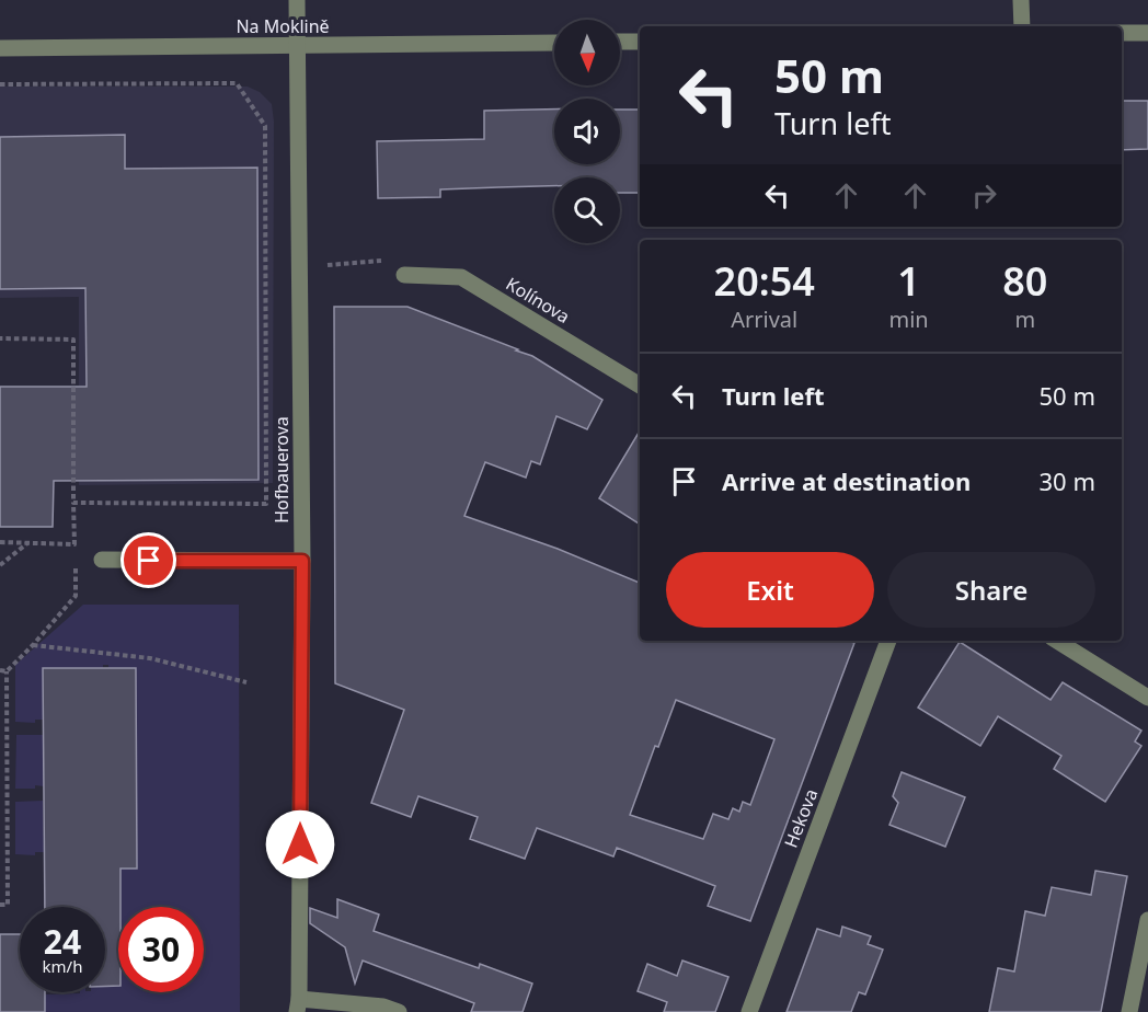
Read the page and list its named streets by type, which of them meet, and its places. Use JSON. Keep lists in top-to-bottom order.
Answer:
{
  "streets": {
    "street": [
      "Na Moklině",
      "Kolínova",
      "Hofbauerova",
      "Hekova"
    ]
  },
  "crossings": [
    ["Na Moklině", "Hofbauerova"]
  ],
  "north": "bottom",
  "page": {
    "turn": ["50 m", "Turn left"],
    "eta": [
      "20:54",
      "Arrival",
      "1",
      "min",
      "80",
      "m"
    ],
    "list": [
      {
        "name": "Turn left",
        "value": "50 m"
      },
      {
        "name": "Arrive at destination",
        "value": "30 m"
      }
    ],
    "buttons": ["Exit", "Share"],
    "speed": "24 km/h",
    "limit": "30"
  }
}
